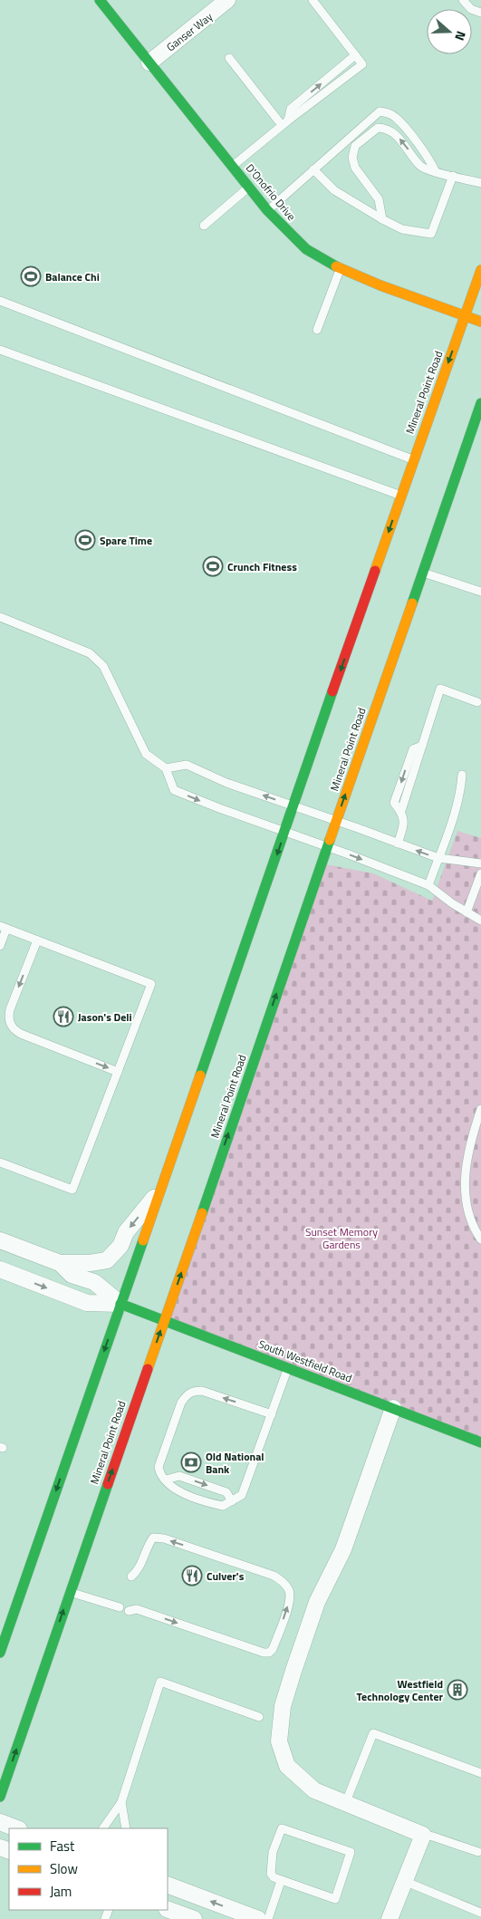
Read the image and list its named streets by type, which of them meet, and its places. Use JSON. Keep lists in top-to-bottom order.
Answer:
{
  "streets": {
    "main road": ["D'Onofrio Drive", "Mineral Point Road", "South Westfield Road"],
    "street": ["Ganser Way"]
  },
  "crossings": [
    ["Ganser Way", "D'Onofrio Drive"],
    ["D'Onofrio Drive", "Mineral Point Road"],
    ["Mineral Point Road", "South Westfield Road"]
  ],
  "parks": ["Sunset Memory Gardens"],
  "places": {
    "sports": ["Balance Chi", "Spare Time", "Crunch Fitness"],
    "restaurant": ["Jason's Deli", "Culver's"],
    "bank": ["Old National Bank"],
    "building": ["Westfield Technology Center"]
  },
  "legend": ["Fast", "Slow", "Jam"],
  "north": "right"
}
